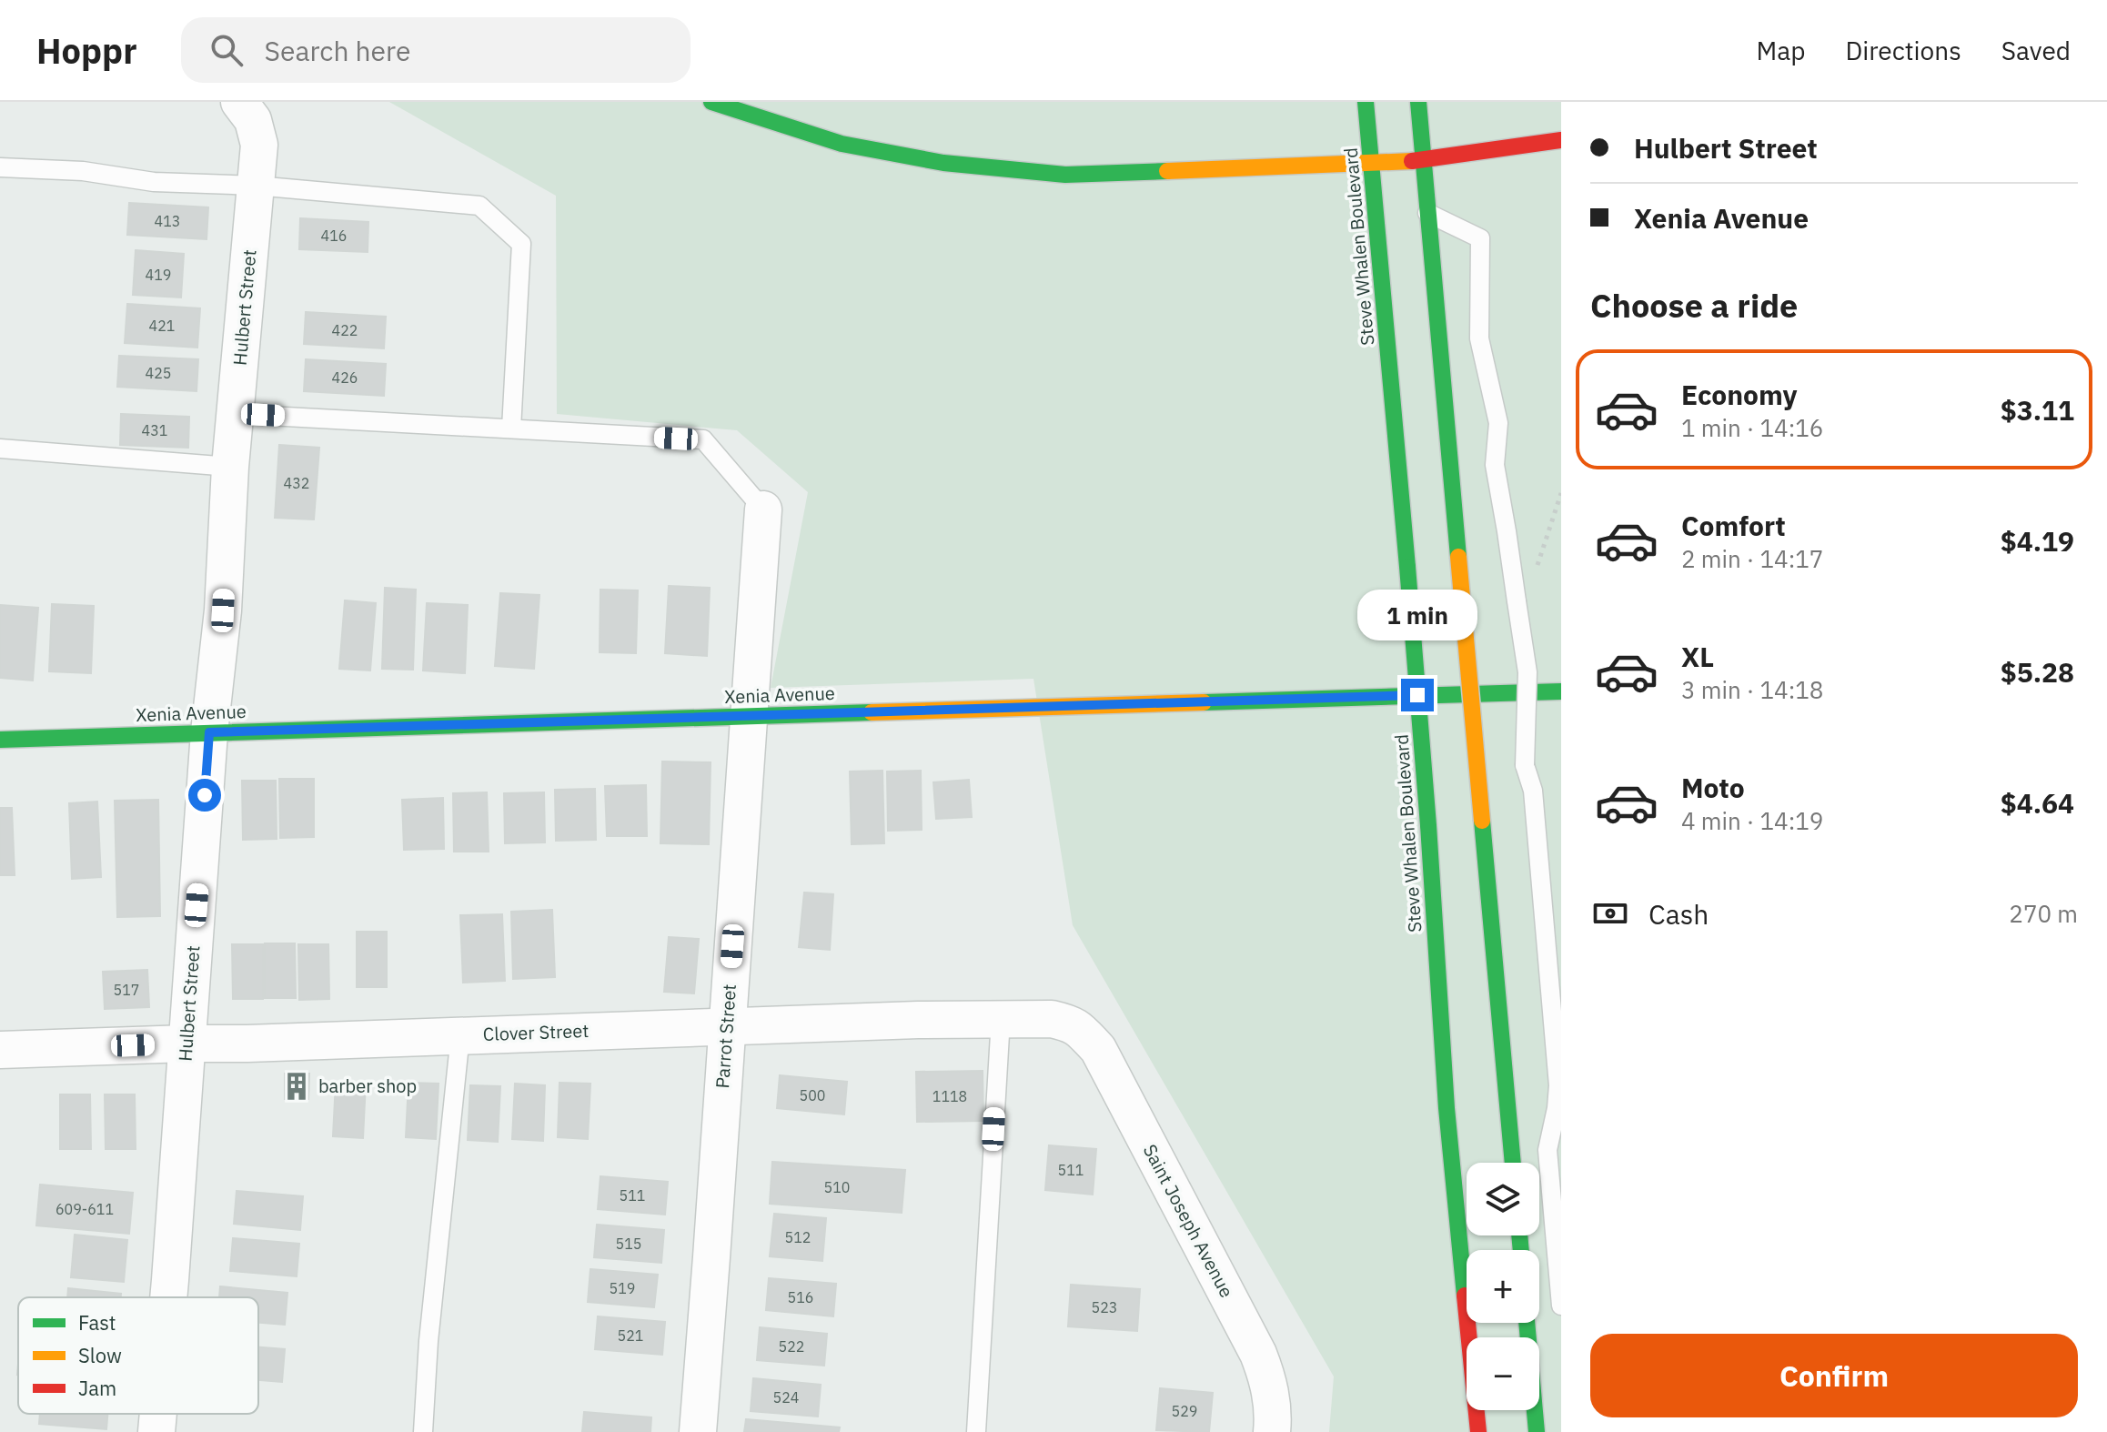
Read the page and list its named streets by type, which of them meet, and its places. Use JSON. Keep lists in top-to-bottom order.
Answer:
{
  "streets": {
    "main road": ["Steve Whalen Boulevard", "Xenia Avenue"],
    "street": [
      "Hulbert Street",
      "Clover Street",
      "Parrot Street",
      "Saint Joseph Avenue"
    ]
  },
  "crossings": [
    ["Hulbert Street", "Xenia Avenue"],
    ["Hulbert Street", "Clover Street"],
    ["Xenia Avenue", "Parrot Street"],
    ["Clover Street", "Parrot Street"],
    ["Clover Street", "Saint Joseph Avenue"]
  ],
  "places": {
    "building": ["barber shop"]
  },
  "house_numbers": [
    "413",
    "416",
    "419",
    "421",
    "422",
    "425",
    "426",
    "431",
    "432",
    "517",
    "500",
    "1118",
    "511",
    "510",
    "511",
    "609-611",
    "512",
    "515",
    "519",
    "516",
    "523",
    "521",
    "522",
    "524",
    "529"
  ],
  "legend": ["Fast", "Slow", "Jam"],
  "page": {
    "header": "Hoppr",
    "search": "Search here",
    "nav": ["Map", "Directions", "Saved"],
    "banner": ["Hulbert Street", "Xenia Avenue"],
    "heading": "Choose a ride",
    "list": [
      {
        "name": "Economy",
        "note": "1 min · 14:16",
        "value": "$3.11"
      },
      {
        "name": "Comfort",
        "note": "2 min · 14:17",
        "value": "$4.19"
      },
      {
        "name": "XL",
        "note": "3 min · 14:18",
        "value": "$5.28"
      },
      {
        "name": "Moto",
        "note": "4 min · 14:19",
        "value": "$4.64"
      }
    ],
    "bubble": "1 min",
    "pay": ["Cash", "270 m"],
    "map_buttons": ["+", "−"],
    "buttons": "Confirm"
  }
}
